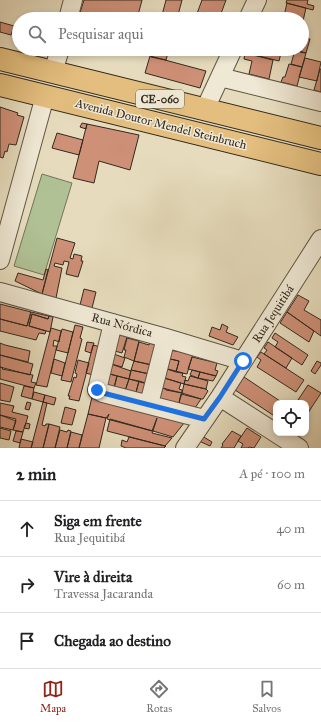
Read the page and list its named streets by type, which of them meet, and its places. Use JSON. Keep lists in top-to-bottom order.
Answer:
{
  "streets": {
    "highway": ["CE-060", "Avenida Doutor Mendel Steinbruch"],
    "street": ["Rua Jequitibá", "Rua Nórdica"]
  },
  "crossings": [
    ["Rua Jequitibá", "Rua Nórdica"]
  ],
  "page": {
    "search": "Pesquisar aqui",
    "heading": ["2 min", "A pé · 100 m"],
    "list": [
      ["Siga em frente", "Rua Jequitibá", "40 m"],
      ["Vire à direita", "Travessa Jacaranda", "60 m"],
      "Chegada ao destino"
    ],
    "nav": ["Mapa", "Rotas", "Salvos"]
  }
}
